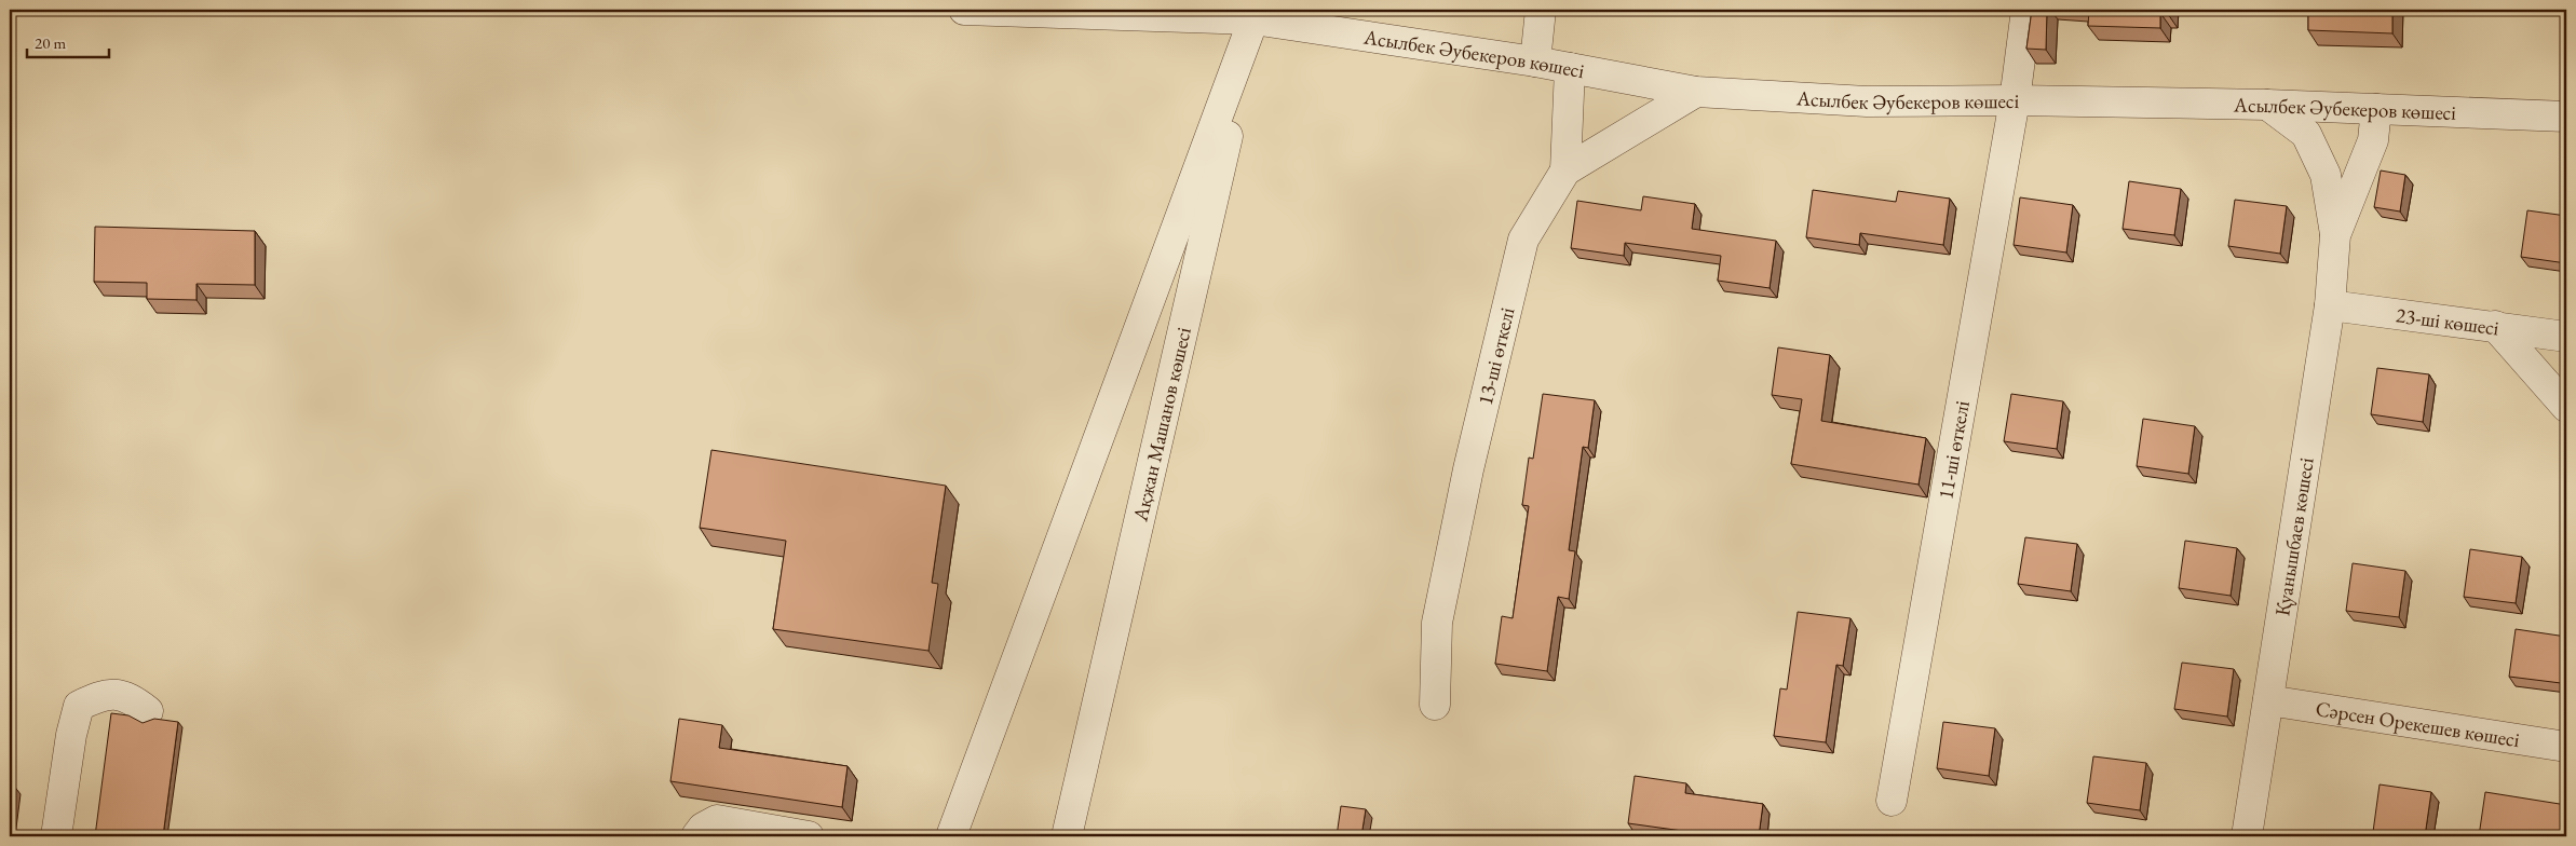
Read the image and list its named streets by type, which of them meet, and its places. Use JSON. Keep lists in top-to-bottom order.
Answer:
{
  "streets": {
    "street": [
      "Асылбек Әубекеров көшесі",
      "23-ші көшесі",
      "13-ші өткелі",
      "Ақжан Машанов көшесі",
      "11-ші өткелі",
      "Қуанышбаев көшесі",
      "Сәрсен Орекешев көшесі"
    ]
  },
  "crossings": [
    ["Асылбек Әубекеров көшесі", "13-ші өткелі"],
    ["Асылбек Әубекеров көшесі", "Ақжан Машанов көшесі"],
    ["Асылбек Әубекеров көшесі", "11-ші өткелі"],
    ["Асылбек Әубекеров көшесі", "Қуанышбаев көшесі"],
    ["23-ші көшесі", "Қуанышбаев көшесі"],
    ["Қуанышбаев көшесі", "Сәрсен Орекешев көшесі"]
  ],
  "scale_bar": "20 m"
}
